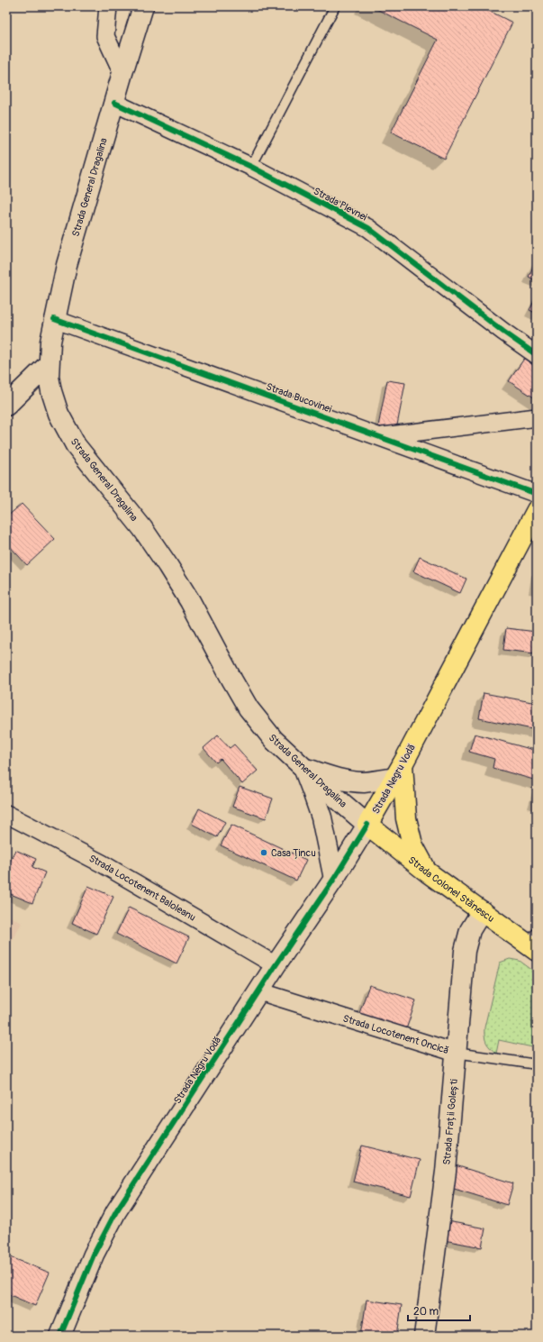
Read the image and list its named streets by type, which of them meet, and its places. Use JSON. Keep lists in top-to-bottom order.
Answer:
{
  "streets": {
    "main road": [
      "Strada General Dragalina",
      "Strada Negru Vodă",
      "Strada Colonel Stănescu",
      "Strada Frații Golești"
    ],
    "street": [
      "Strada Plevnei",
      "Strada Bucovinei",
      "Strada Locotenent Baloleanu",
      "Strada Locotenent Oncică"
    ]
  },
  "crossings": [
    ["Strada General Dragalina", "Strada Plevnei"],
    ["Strada General Dragalina", "Strada Bucovinei"],
    ["Strada General Dragalina", "Strada Negru Vodă"],
    ["Strada General Dragalina", "Strada Colonel Stănescu"],
    ["Strada Negru Vodă", "Strada Locotenent Baloleanu"],
    ["Strada Negru Vodă", "Strada Colonel Stănescu"],
    ["Strada Negru Vodă", "Strada Locotenent Oncică"],
    ["Strada Colonel Stănescu", "Strada Frații Golești"],
    ["Strada Locotenent Oncică", "Strada Frații Golești"]
  ],
  "places": ["Casa Țincu"],
  "scale_bar": "20 m"
}
